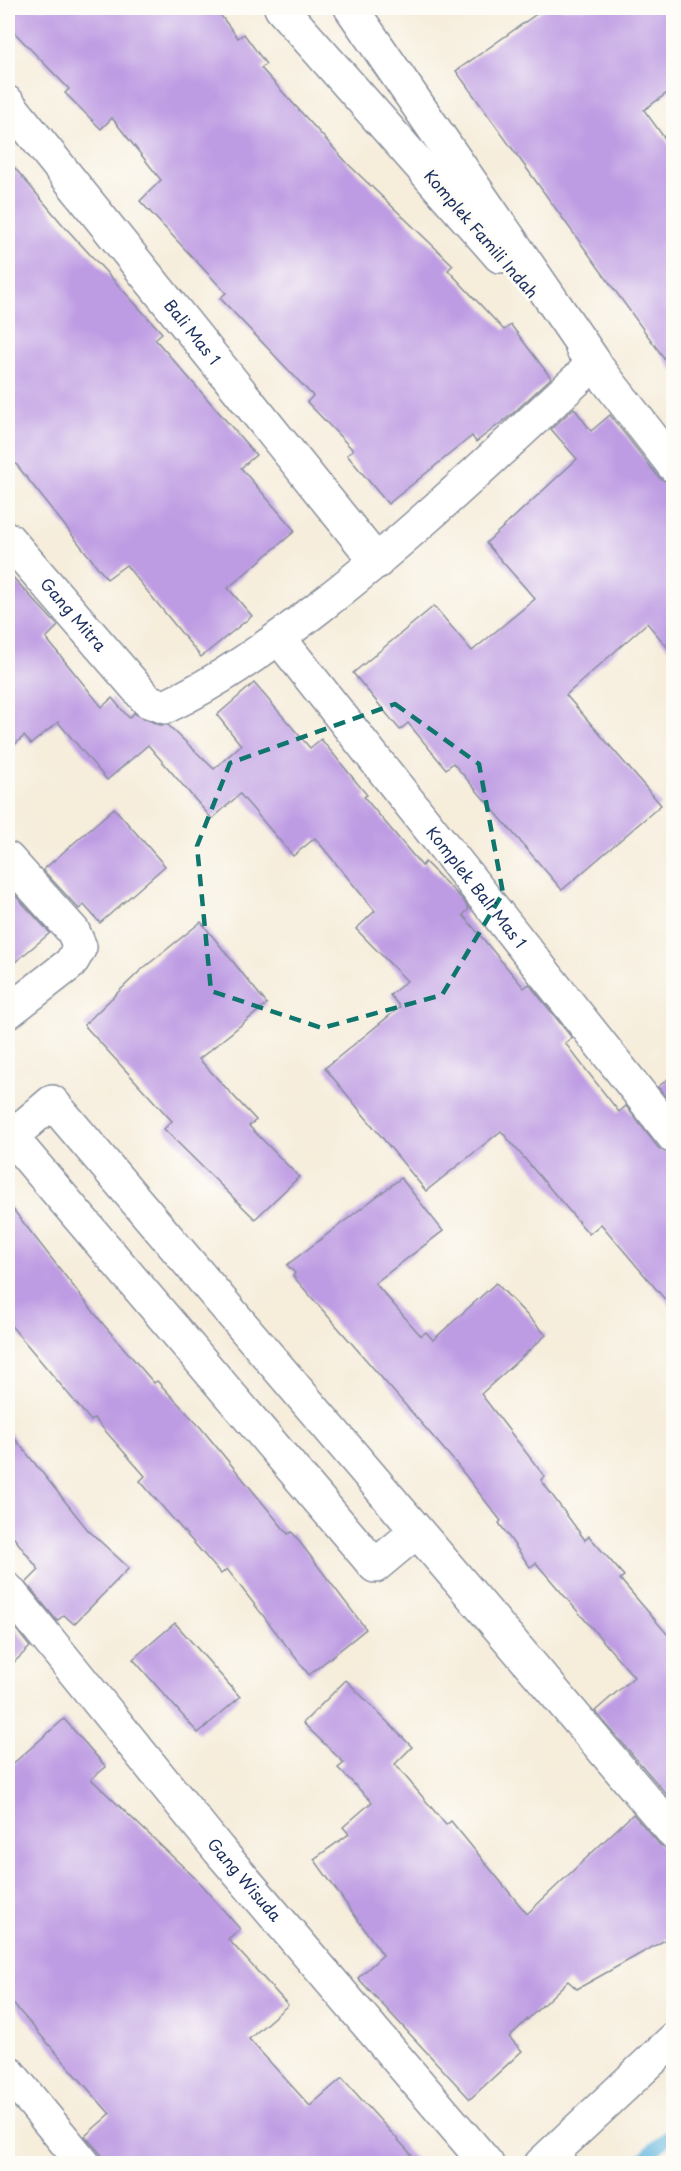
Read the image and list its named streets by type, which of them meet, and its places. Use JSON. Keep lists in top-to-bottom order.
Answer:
{
  "streets": {
    "street": [
      "Komplek Famili Indah",
      "Bali Mas 1",
      "Gang Mitra",
      "Komplek Bali Mas 1",
      "Gang Wisuda"
    ]
  },
  "crossings": [
    ["Gang Mitra", "Komplek Bali Mas 1"]
  ]
}
